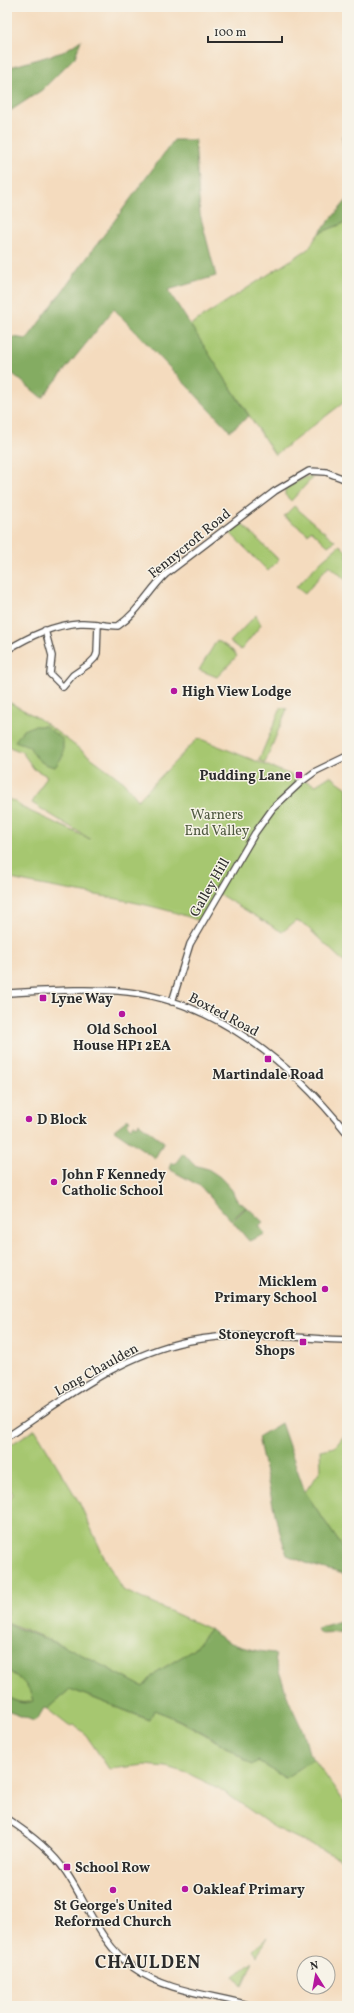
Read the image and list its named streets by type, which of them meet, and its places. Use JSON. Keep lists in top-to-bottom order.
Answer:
{
  "streets": {
    "street": [
      "Fennycroft Road",
      "Galley Hill",
      "Boxted Road",
      "Long Chaulden"
    ]
  },
  "crossings": [
    ["Galley Hill", "Boxted Road"]
  ],
  "districts": ["CHAULDEN"],
  "parks": ["Warners End Valley"],
  "places": {
    "other": [
      "High View Lodge",
      "Old School House HP1 2EA",
      "D Block",
      "John F Kennedy Catholic School",
      "Micklem Primary School",
      "Oakleaf Primary",
      "St George's United Reformed Church"
    ],
    "transit": [
      "Pudding Lane",
      "Lyne Way",
      "Martindale Road",
      "Stoneycroft Shops",
      "School Row"
    ]
  },
  "scale_bar": "100 m",
  "north": "top"
}
